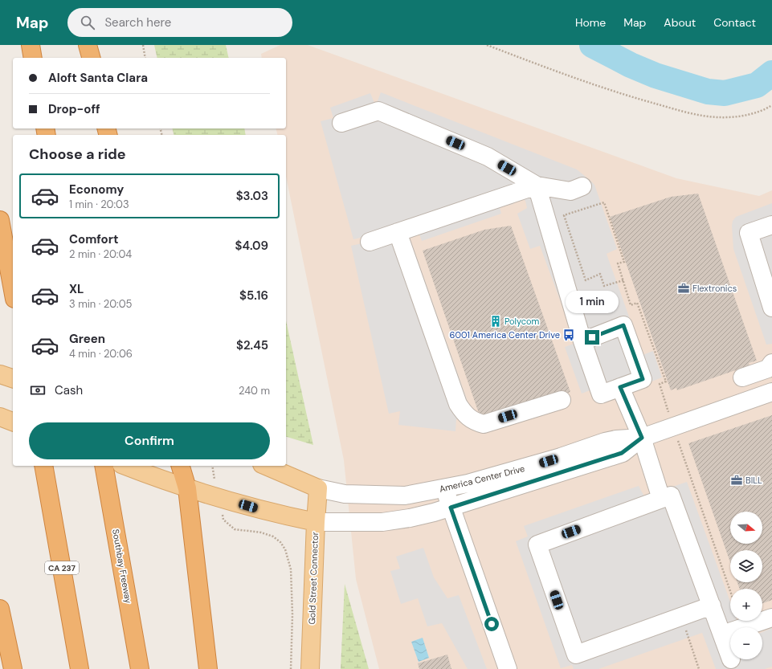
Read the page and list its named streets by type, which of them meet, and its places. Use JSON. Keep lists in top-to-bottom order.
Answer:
{
  "streets": {
    "highway": ["Southbay Freeway", "CA 237"],
    "main road": ["Gold Street Connector"],
    "street": ["America Center Drive"]
  },
  "crossings": [
    ["America Center Drive", "Gold Street Connector"]
  ],
  "places": {
    "office": ["Flextronics", "BILL"],
    "building": ["Polycom"],
    "bus stop": ["6001 America Center Drive"]
  },
  "north": "right",
  "page": {
    "header": "Map",
    "search": "Search here",
    "nav": [
      "Home",
      "Map",
      "About",
      "Contact"
    ],
    "banner": ["Aloft Santa Clara", "Drop-off"],
    "heading": "Choose a ride",
    "list": [
      {
        "name": "Economy",
        "note": "1 min · 20:03",
        "value": "$3.03"
      },
      {
        "name": "Comfort",
        "note": "2 min · 20:04",
        "value": "$4.09"
      },
      {
        "name": "XL",
        "note": "3 min · 20:05",
        "value": "$5.16"
      },
      {
        "name": "Green",
        "note": "4 min · 20:06",
        "value": "$2.45"
      }
    ],
    "bubble": "1 min",
    "pay": ["Cash", "240 m"],
    "buttons": "Confirm",
    "map_buttons": ["+", "−"]
  }
}
